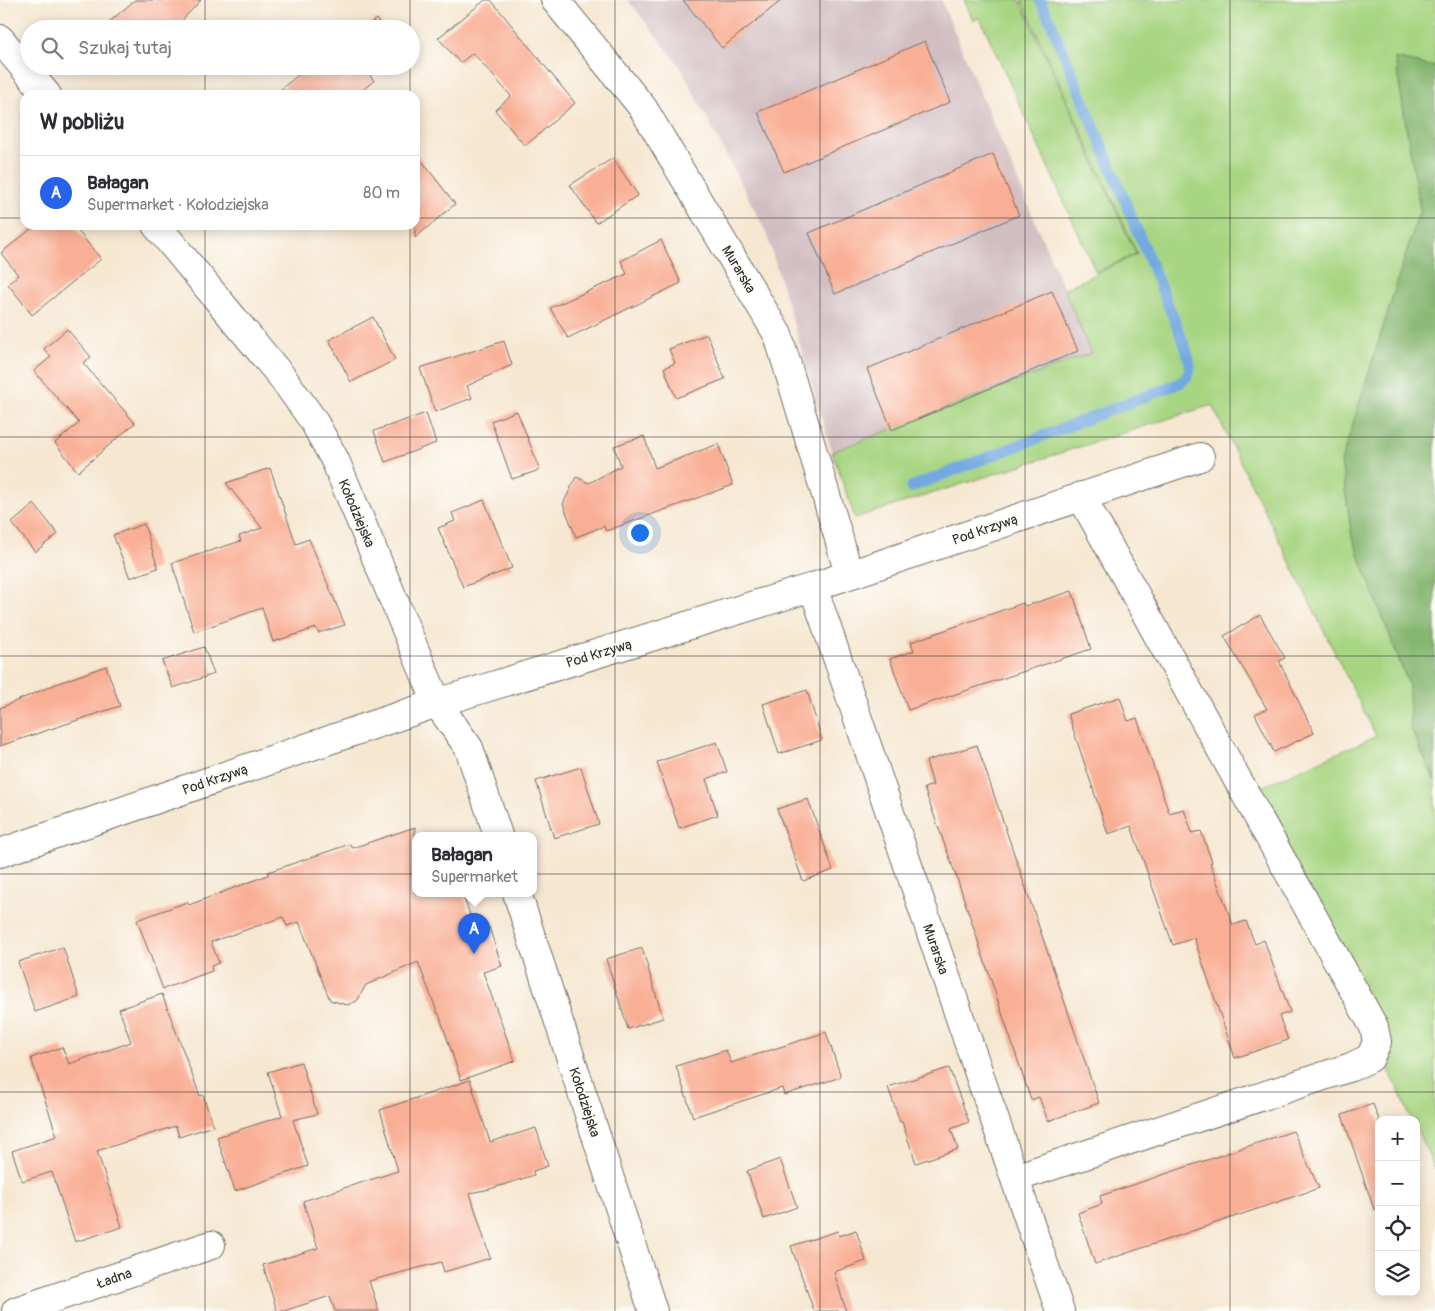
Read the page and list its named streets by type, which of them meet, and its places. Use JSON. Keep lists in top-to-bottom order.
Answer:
{
  "streets": {
    "street": [
      "Murarska",
      "Kołodziejska",
      "Pod Krzywą",
      "Ładna"
    ]
  },
  "crossings": [
    ["Murarska", "Pod Krzywą"],
    ["Kołodziejska", "Pod Krzywą"]
  ],
  "page": {
    "search": "Szukaj tutaj",
    "heading": "W pobliżu",
    "list": [
      {
        "mark": "A",
        "name": "Bałagan",
        "note": "Supermarket · Kołodziejska",
        "value": "80 m"
      }
    ],
    "popup": ["Bałagan", "Supermarket"],
    "pins": "A",
    "map_buttons": ["+", "−"]
  }
}
